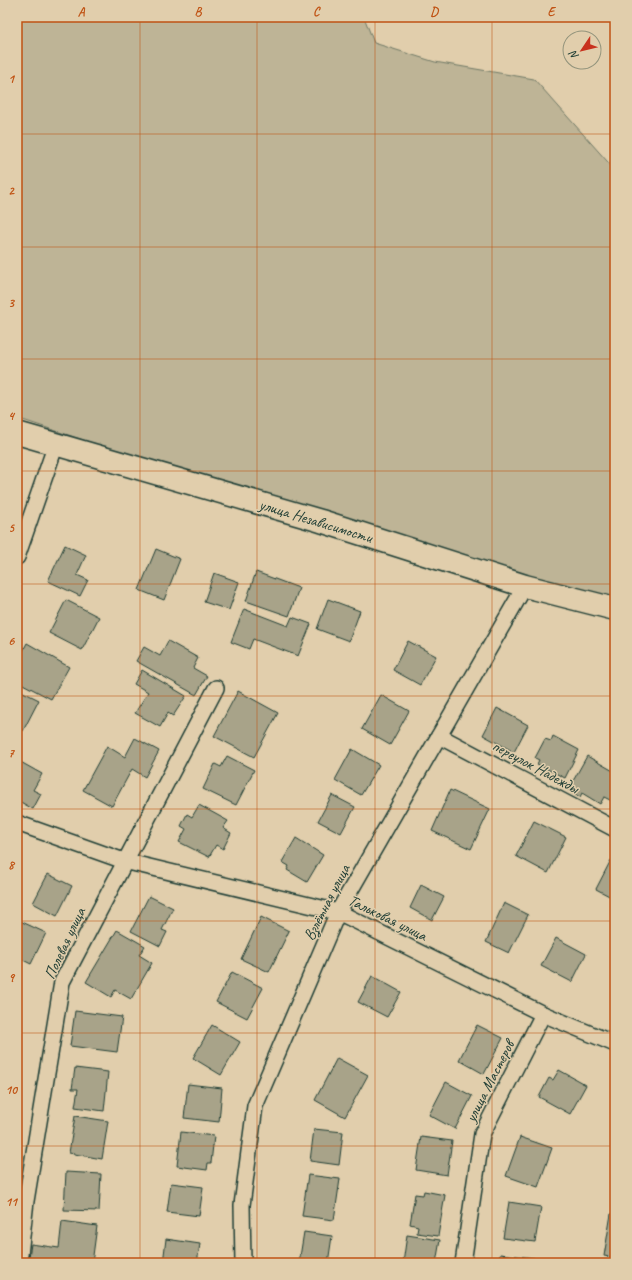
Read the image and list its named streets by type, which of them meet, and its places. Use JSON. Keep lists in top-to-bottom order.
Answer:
{
  "streets": {
    "main road": ["улица Независимости"],
    "street": [
      "переулок Надежды",
      "Взлётная улица",
      "Тальковая улица",
      "Полевая улица",
      "улица Мастеров"
    ]
  },
  "crossings": [
    ["улица Независимости", "Взлётная улица"],
    ["переулок Надежды", "Взлётная улица"],
    ["Взлётная улица", "Тальковая улица"],
    ["Тальковая улица", "Полевая улица"],
    ["Тальковая улица", "улица Мастеров"]
  ],
  "north": "bottom left",
  "grid": {
    "columns": [
      "A",
      "B",
      "C",
      "D",
      "E"
    ],
    "rows": [
      "1",
      "2",
      "3",
      "4",
      "5",
      "6",
      "7",
      "8",
      "9",
      "10",
      "11"
    ]
  }
}
